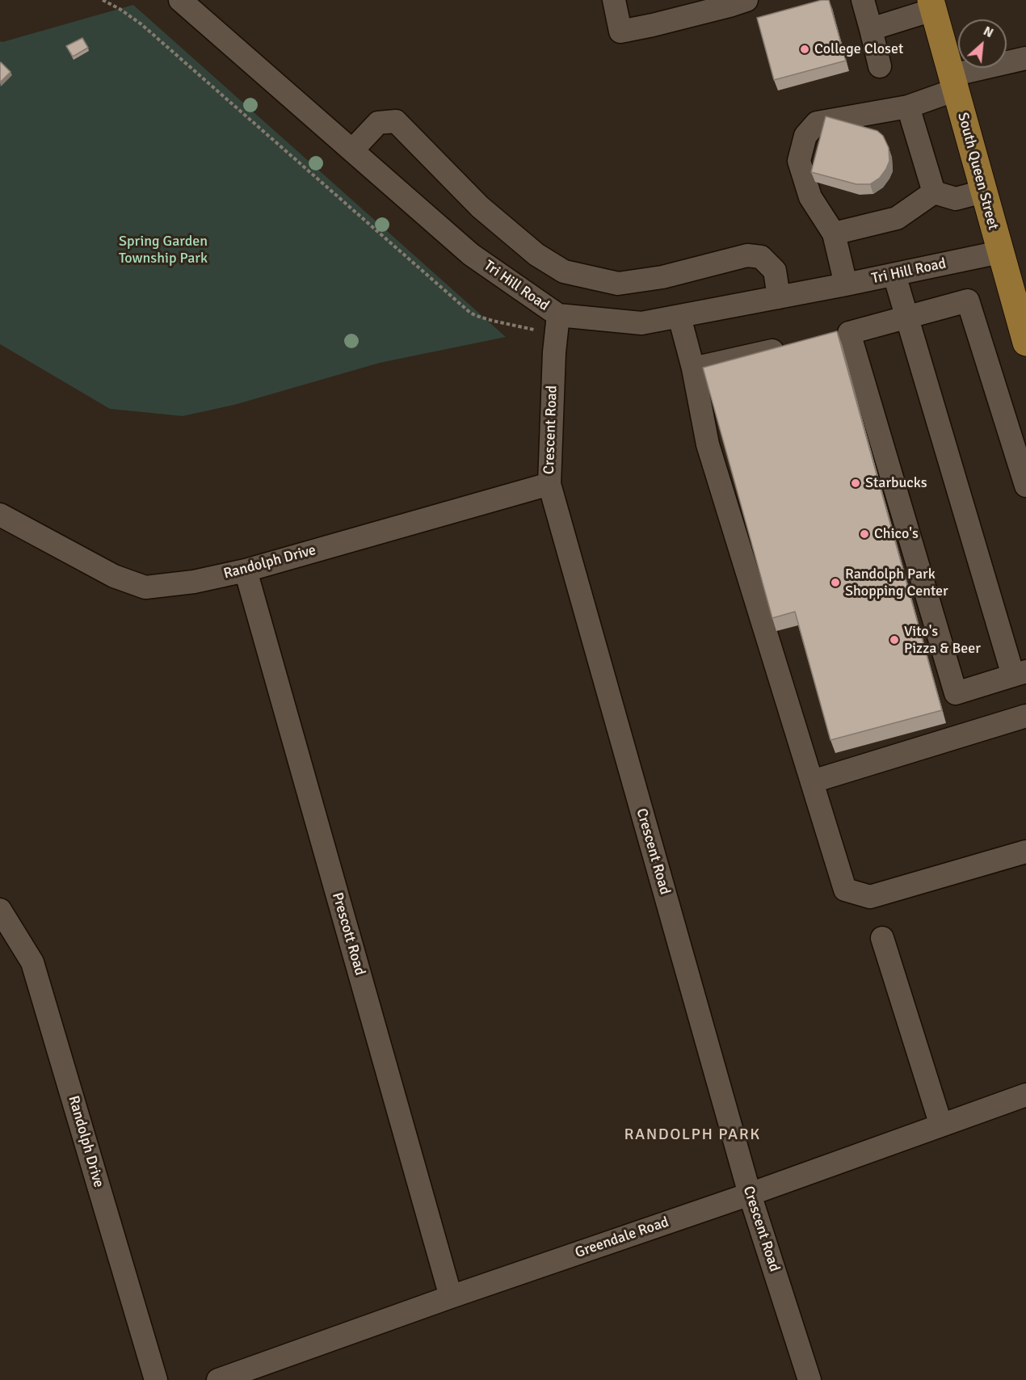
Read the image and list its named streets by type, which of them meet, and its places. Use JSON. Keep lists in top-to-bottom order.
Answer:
{
  "streets": {
    "main road": ["South Queen Street"],
    "street": [
      "Tri Hill Road",
      "Crescent Road",
      "Randolph Drive",
      "Prescott Road",
      "Greendale Road"
    ]
  },
  "crossings": [
    ["South Queen Street", "Tri Hill Road"],
    ["Tri Hill Road", "Crescent Road"],
    ["Crescent Road", "Randolph Drive"],
    ["Crescent Road", "Greendale Road"],
    ["Randolph Drive", "Prescott Road"],
    ["Prescott Road", "Greendale Road"]
  ],
  "districts": ["RANDOLPH PARK"],
  "parks": ["Spring Garden Township Park"],
  "places": [
    "College Closet",
    "Starbucks",
    "Chico's",
    "Randolph Park Shopping Center",
    "Vito's Pizza & Beer"
  ],
  "north": "top right"
}
